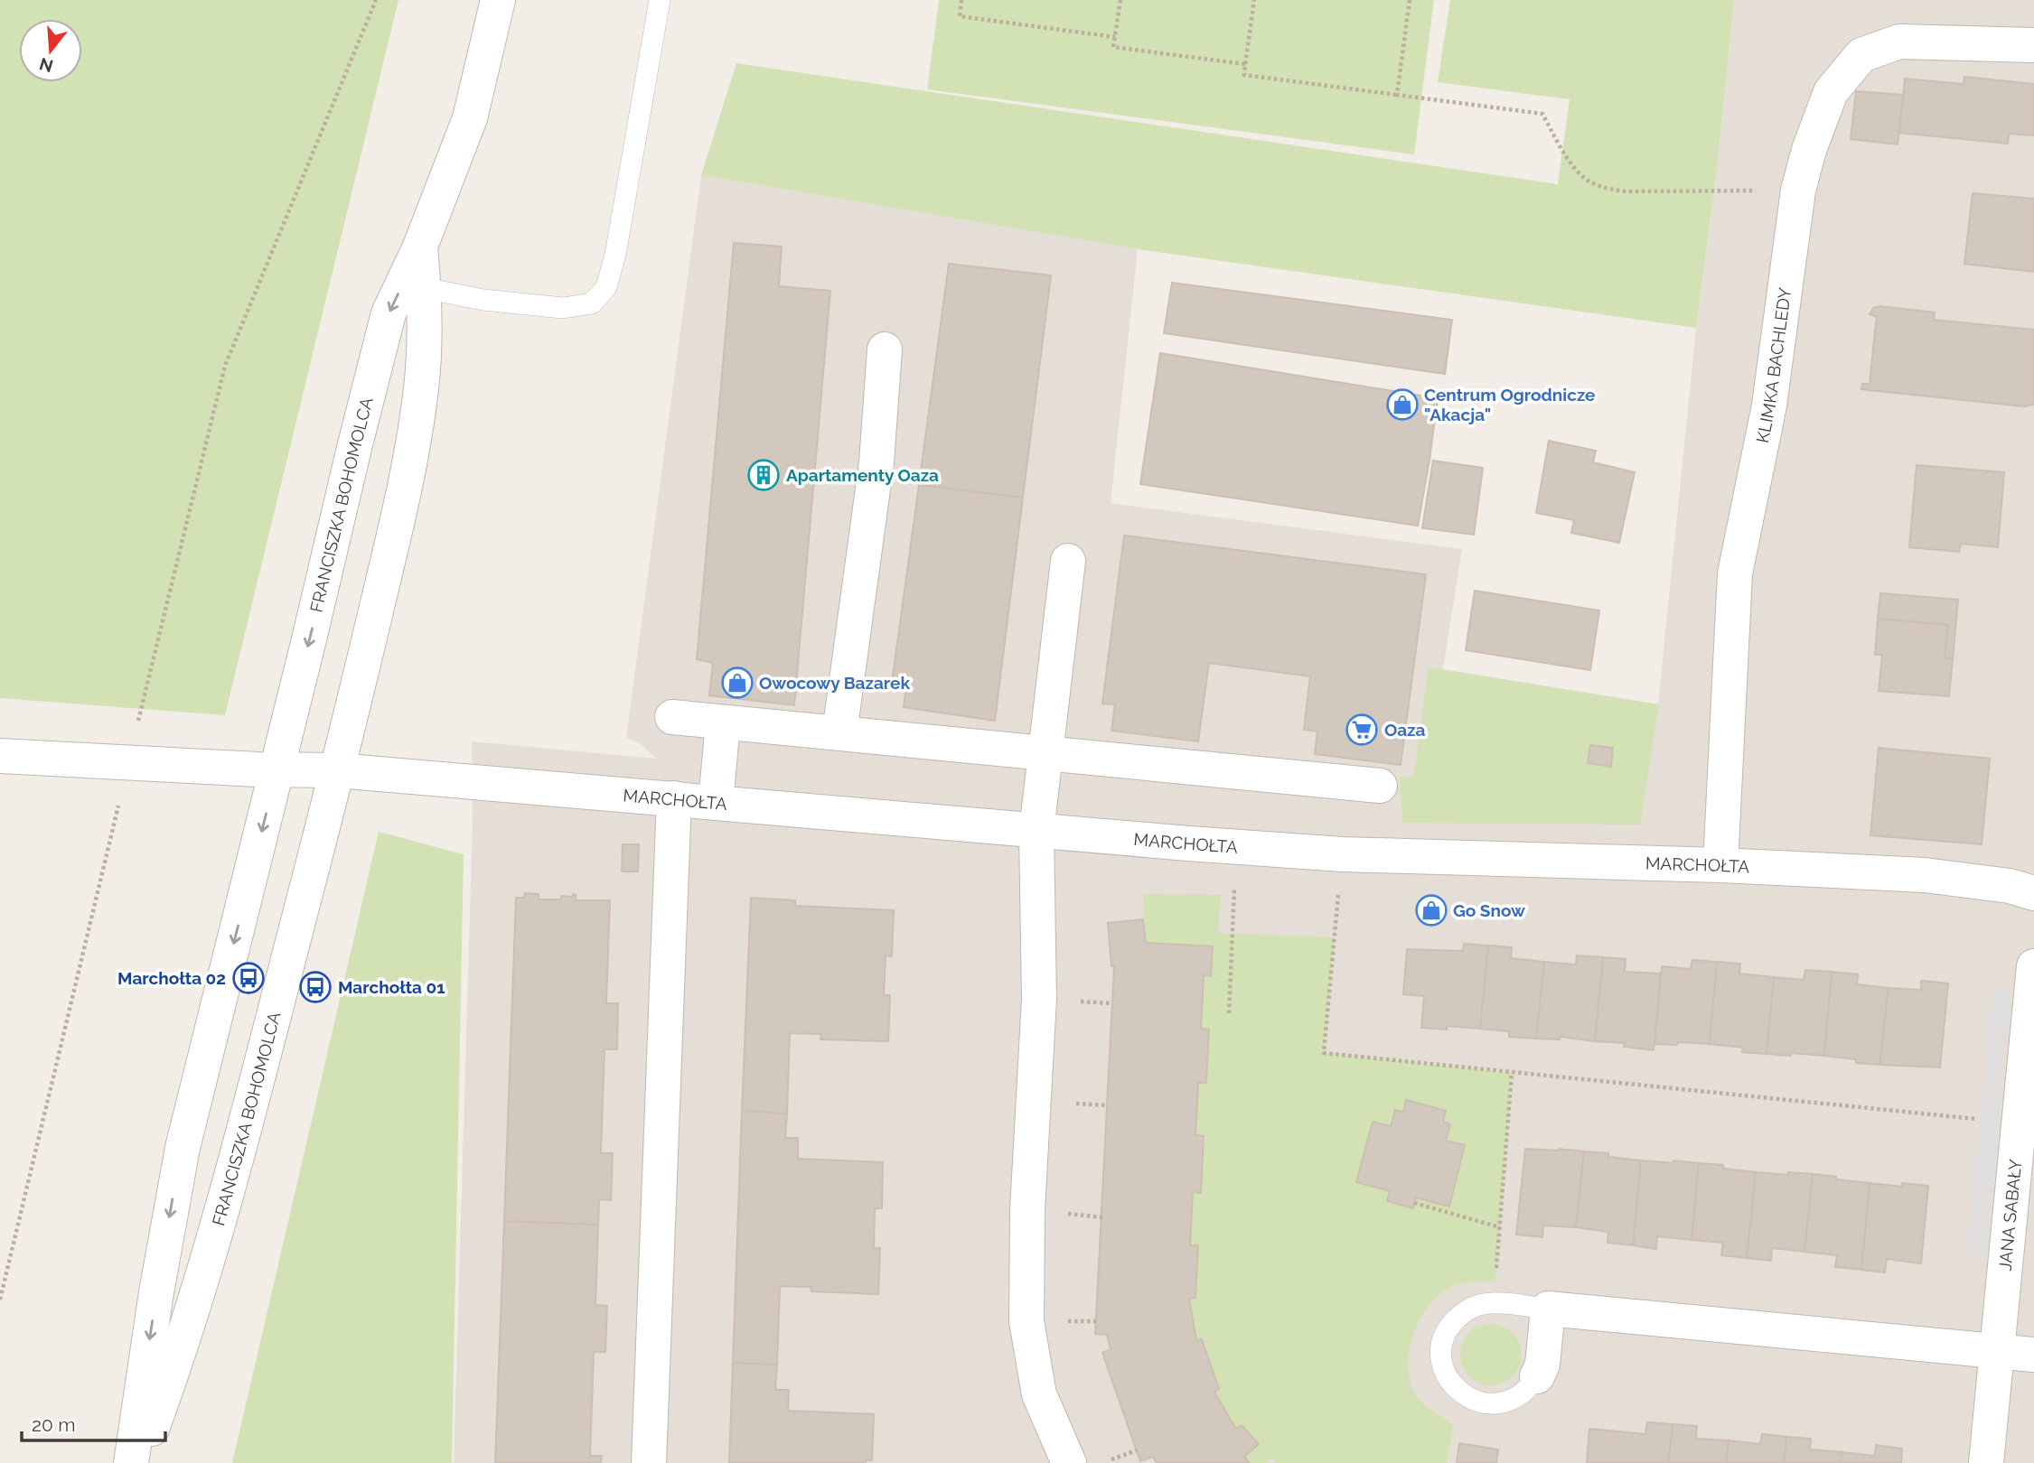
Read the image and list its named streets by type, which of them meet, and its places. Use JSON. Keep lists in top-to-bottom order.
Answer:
{
  "streets": {
    "street": [
      "KLIMKA BACHLEDY",
      "FRANCISZKA BOHOMOLCA",
      "MARCHOŁTA",
      "JANA SABAŁY"
    ]
  },
  "crossings": [
    ["KLIMKA BACHLEDY", "MARCHOŁTA"],
    ["FRANCISZKA BOHOMOLCA", "MARCHOŁTA"]
  ],
  "places": {
    "shop": ["Centrum Ogrodnicze \"Akacja\"", "Owocowy Bazarek", "Go Snow"],
    "building": ["Apartamenty Oaza"],
    "supermarket": ["Oaza"],
    "bus stop": ["Marchołta 02", "Marchołta 01"]
  },
  "scale_bar": "20 m",
  "north": "bottom"
}
